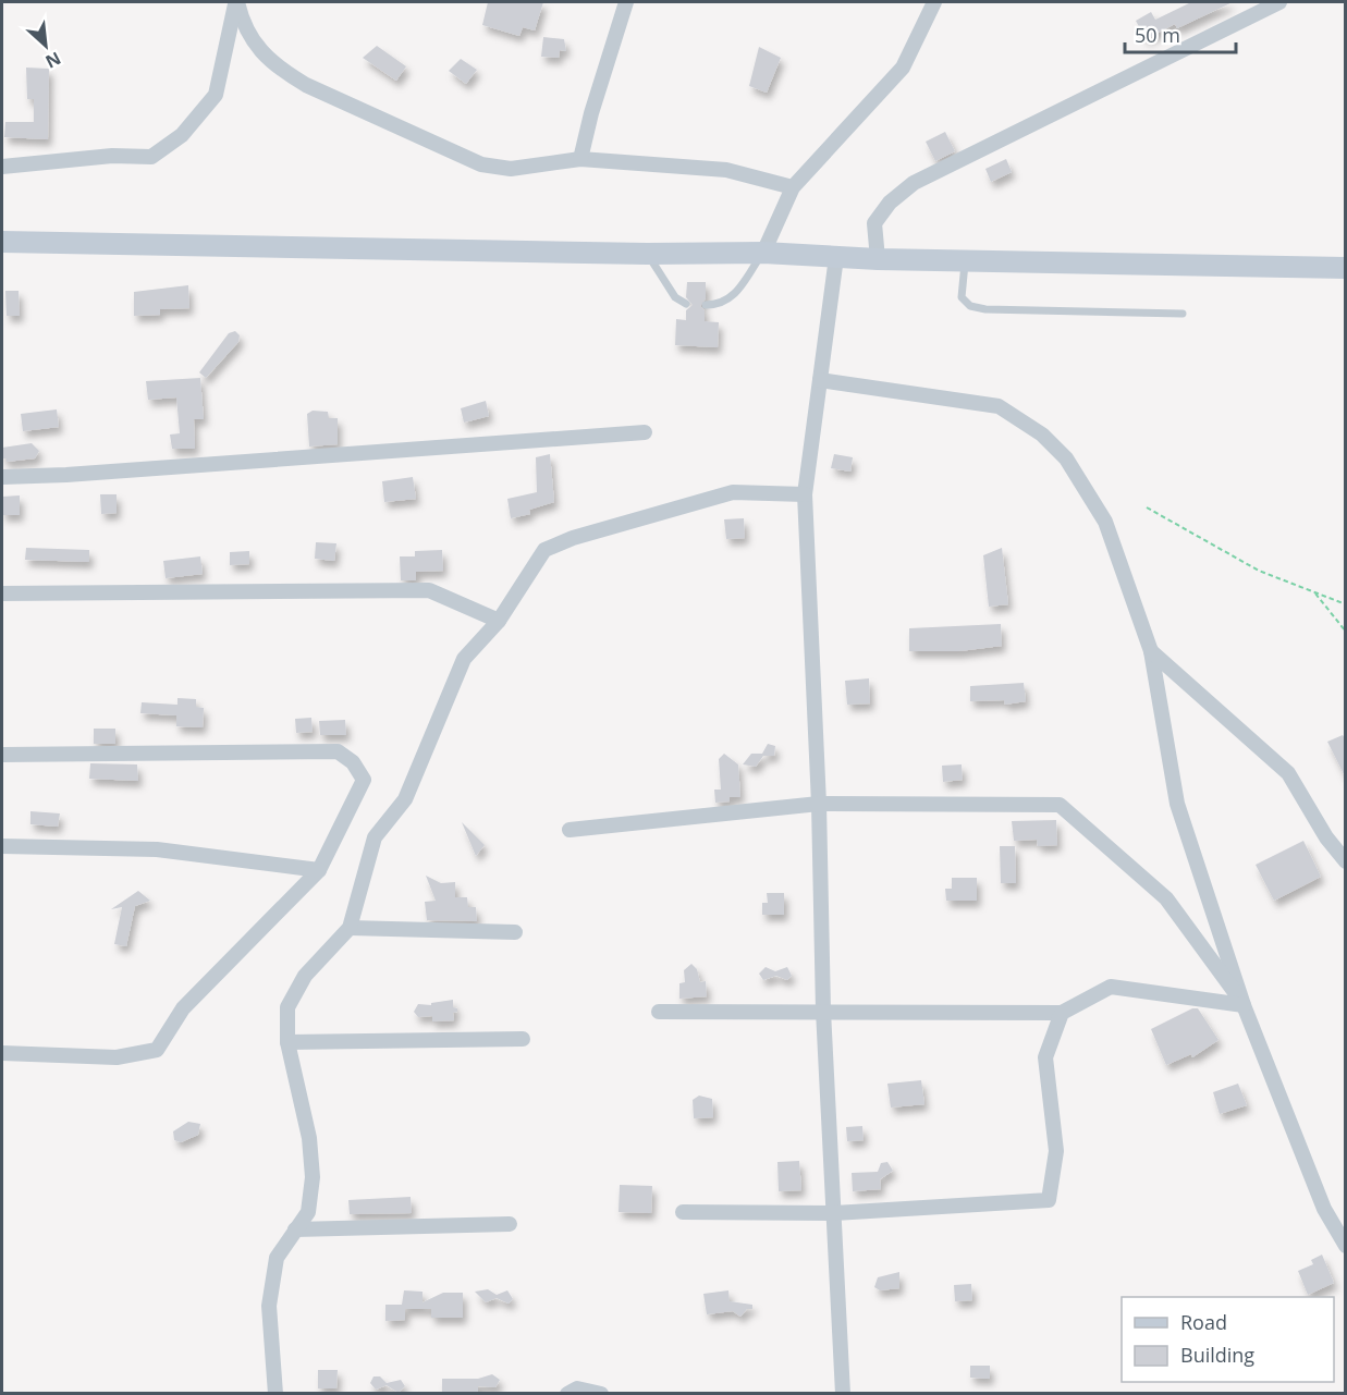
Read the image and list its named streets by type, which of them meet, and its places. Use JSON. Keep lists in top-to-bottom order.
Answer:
{
  "legend": ["Road", "Building"],
  "scale_bar": "50 m",
  "north": "bottom right"
}
